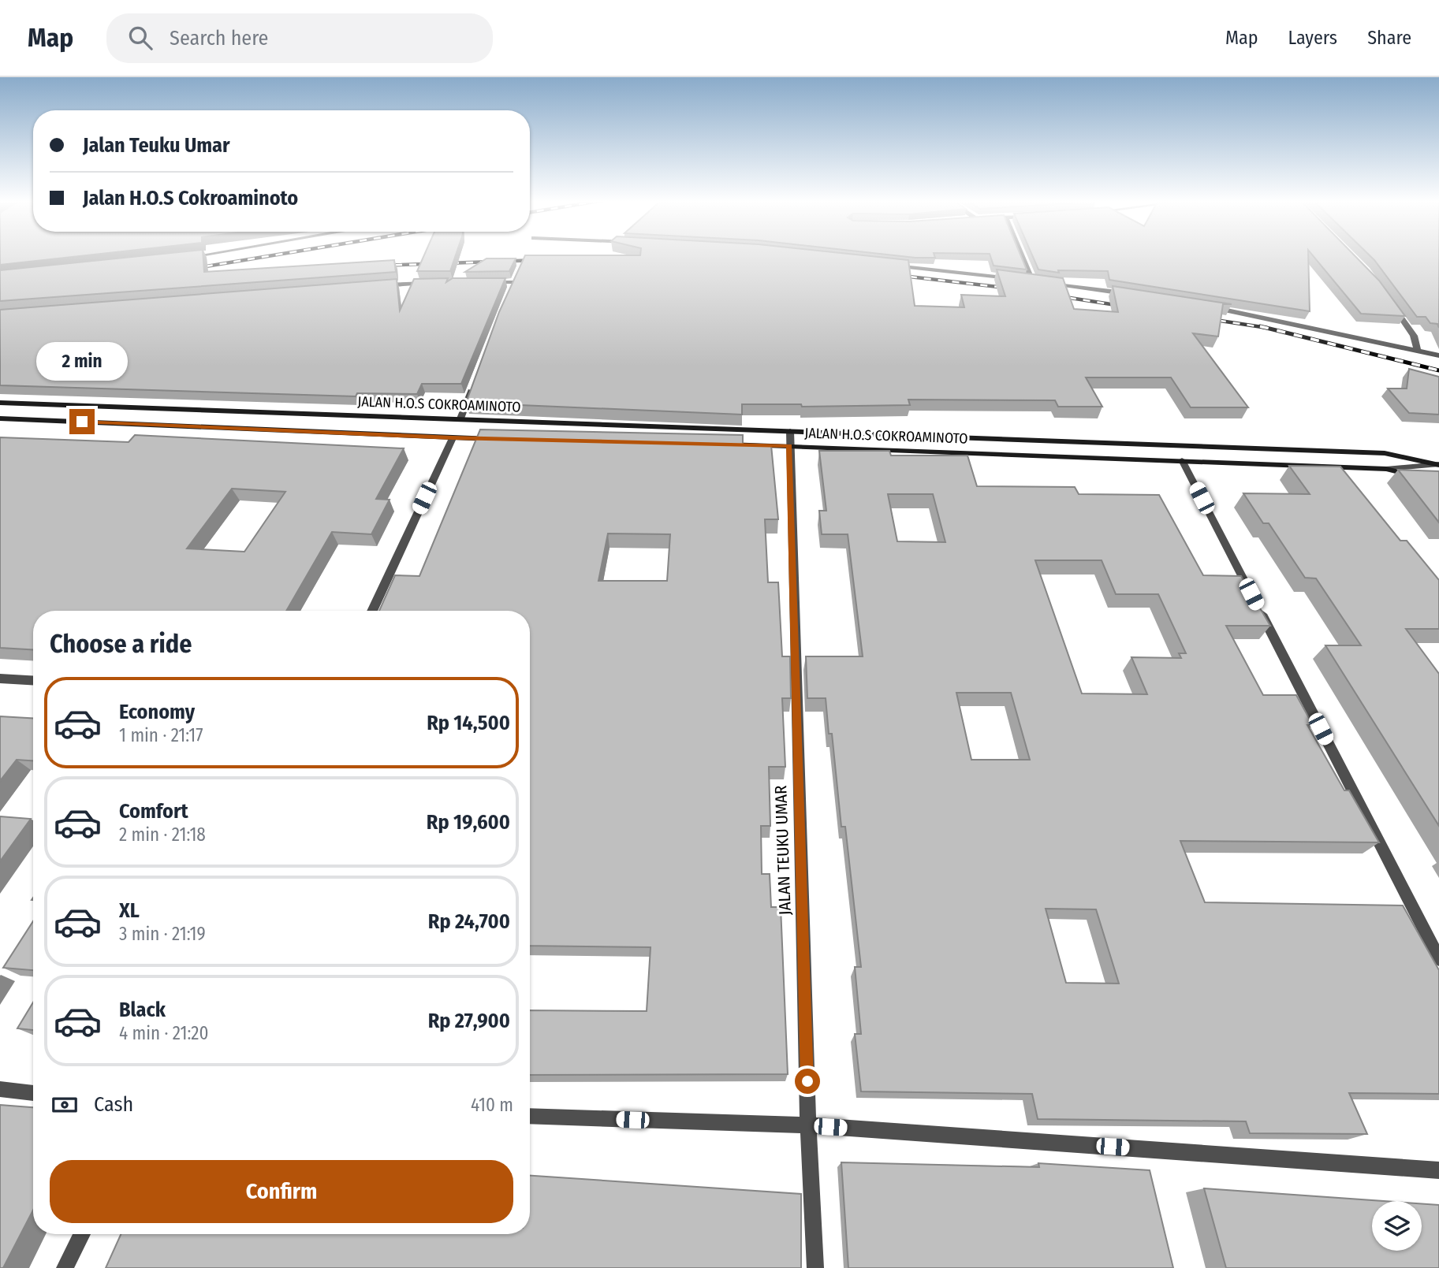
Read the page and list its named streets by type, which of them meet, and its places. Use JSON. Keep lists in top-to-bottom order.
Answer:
{
  "streets": {
    "main road": ["JALAN H.O.S COKROAMINOTO"],
    "street": ["JALAN TEUKU UMAR"]
  },
  "crossings": [
    ["JALAN H.O.S COKROAMINOTO", "JALAN TEUKU UMAR"]
  ],
  "page": {
    "header": "Map",
    "search": "Search here",
    "nav": ["Map", "Layers", "Share"],
    "banner": ["Jalan Teuku Umar", "Jalan H.O.S Cokroaminoto"],
    "bubble": "2 min",
    "heading": "Choose a ride",
    "list": [
      {
        "name": "Economy",
        "note": "1 min · 21:17",
        "value": "Rp 14,500"
      },
      {
        "name": "Comfort",
        "note": "2 min · 21:18",
        "value": "Rp 19,600"
      },
      {
        "name": "XL",
        "note": "3 min · 21:19",
        "value": "Rp 24,700"
      },
      {
        "name": "Black",
        "note": "4 min · 21:20",
        "value": "Rp 27,900"
      }
    ],
    "pay": ["Cash", "410 m"],
    "buttons": "Confirm"
  }
}
